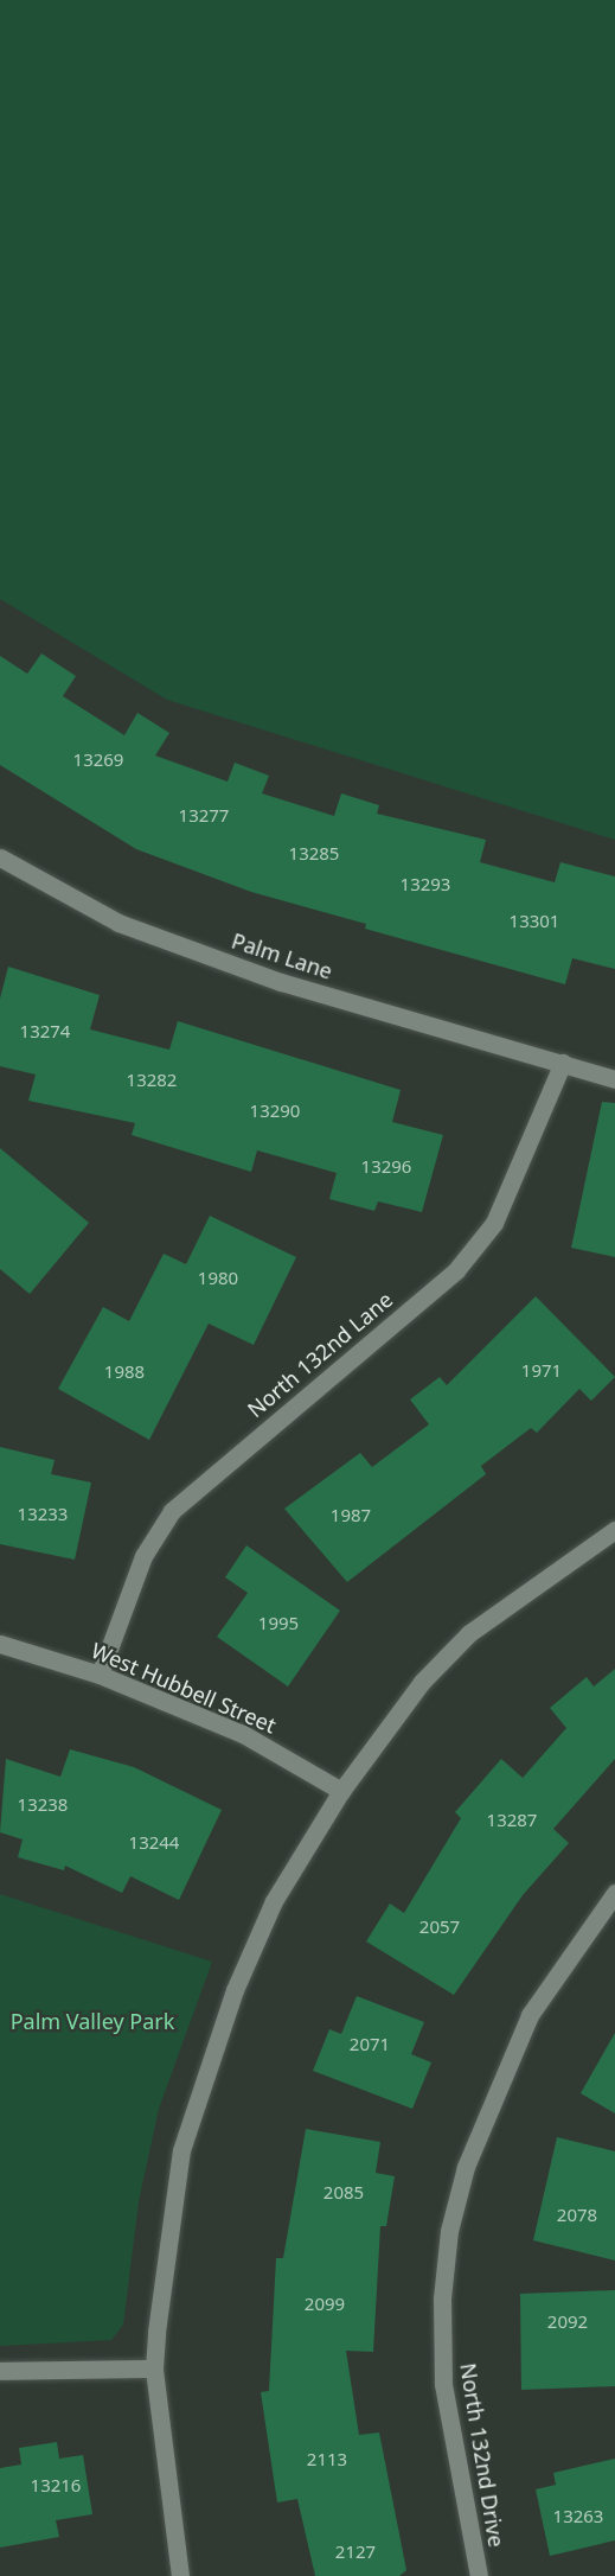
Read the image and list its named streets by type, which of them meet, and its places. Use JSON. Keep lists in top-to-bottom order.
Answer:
{
  "streets": {
    "street": [
      "Palm Lane",
      "North 132nd Lane",
      "West Hubbell Street",
      "North 132nd Drive"
    ]
  },
  "crossings": [
    ["Palm Lane", "North 132nd Lane"],
    ["North 132nd Lane", "West Hubbell Street"]
  ],
  "parks": ["Palm Valley Park"],
  "house_numbers": [
    "13269",
    "13277",
    "13285",
    "13293",
    "13301",
    "13274",
    "13282",
    "13290",
    "13296",
    "1980",
    "1971",
    "1988",
    "13233",
    "1987",
    "1995",
    "13238",
    "13287",
    "13244",
    "2057",
    "2071",
    "2085",
    "2078",
    "2099",
    "2092",
    "2113",
    "13216",
    "13263",
    "2127"
  ]
}
